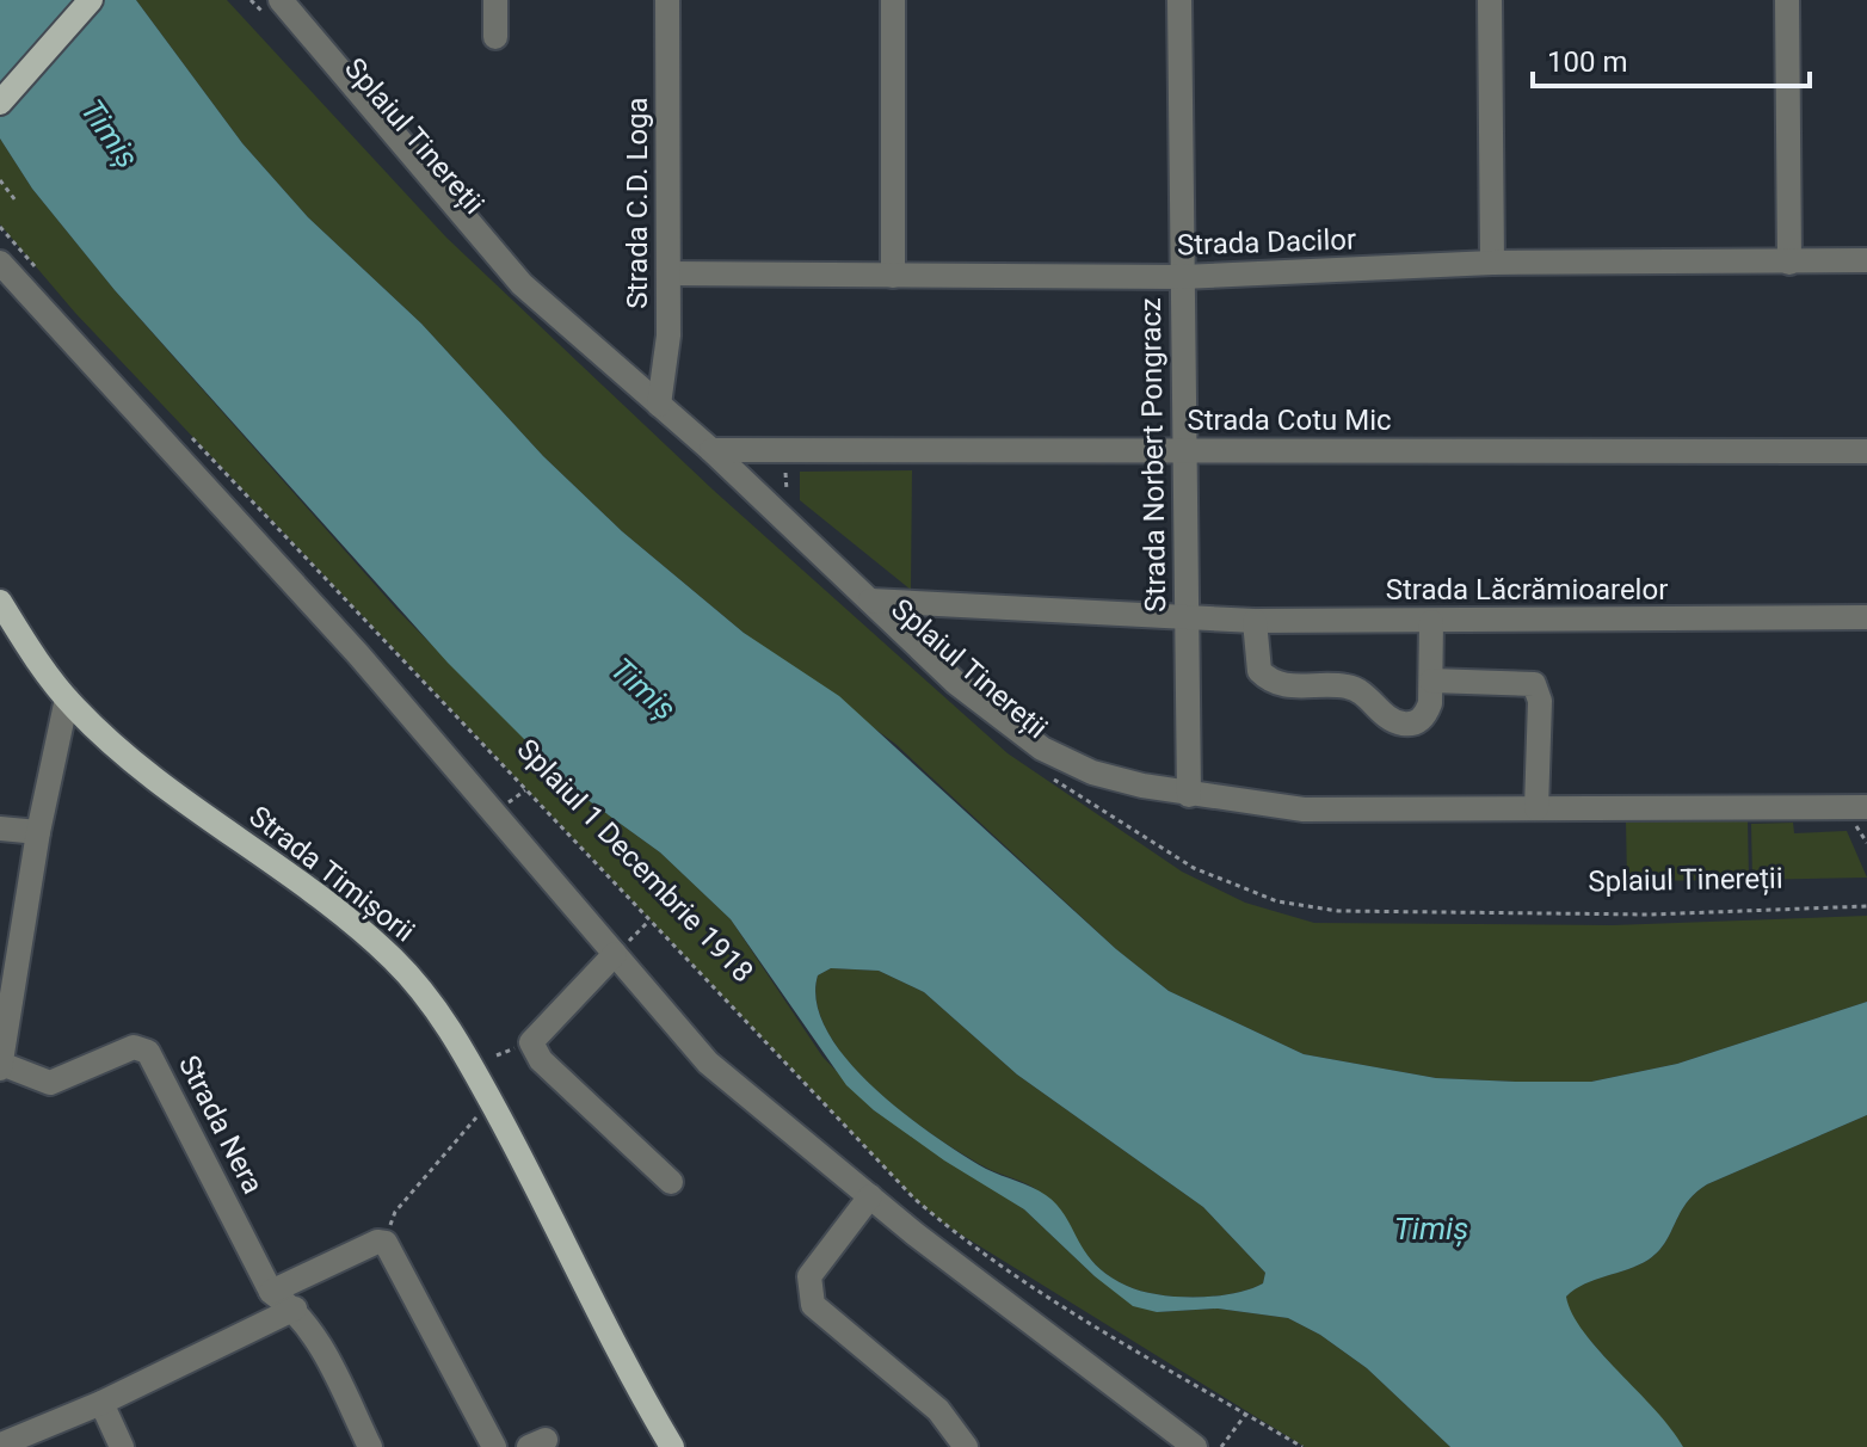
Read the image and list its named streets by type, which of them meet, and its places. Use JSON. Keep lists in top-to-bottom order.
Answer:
{
  "streets": {
    "main road": ["Strada Timișorii"],
    "street": [
      "Splaiul Tinereții",
      "Strada C.D. Loga",
      "Strada Dacilor",
      "Strada Cotu Mic",
      "Strada Norbert Pongracz",
      "Strada Lăcrămioarelor",
      "Strada Nera"
    ],
    "path": ["Splaiul 1 Decembrie 1918"]
  },
  "crossings": [
    ["Splaiul Tinereții", "Strada C.D. Loga"],
    ["Splaiul Tinereții", "Strada Cotu Mic"],
    ["Splaiul Tinereții", "Strada Norbert Pongracz"],
    ["Splaiul Tinereții", "Strada Lăcrămioarelor"],
    ["Strada C.D. Loga", "Strada Dacilor"],
    ["Strada Dacilor", "Strada Norbert Pongracz"],
    ["Strada Cotu Mic", "Strada Norbert Pongracz"],
    ["Strada Norbert Pongracz", "Strada Lăcrămioarelor"]
  ],
  "water": ["Timiș"],
  "scale_bar": "100 m"
}
